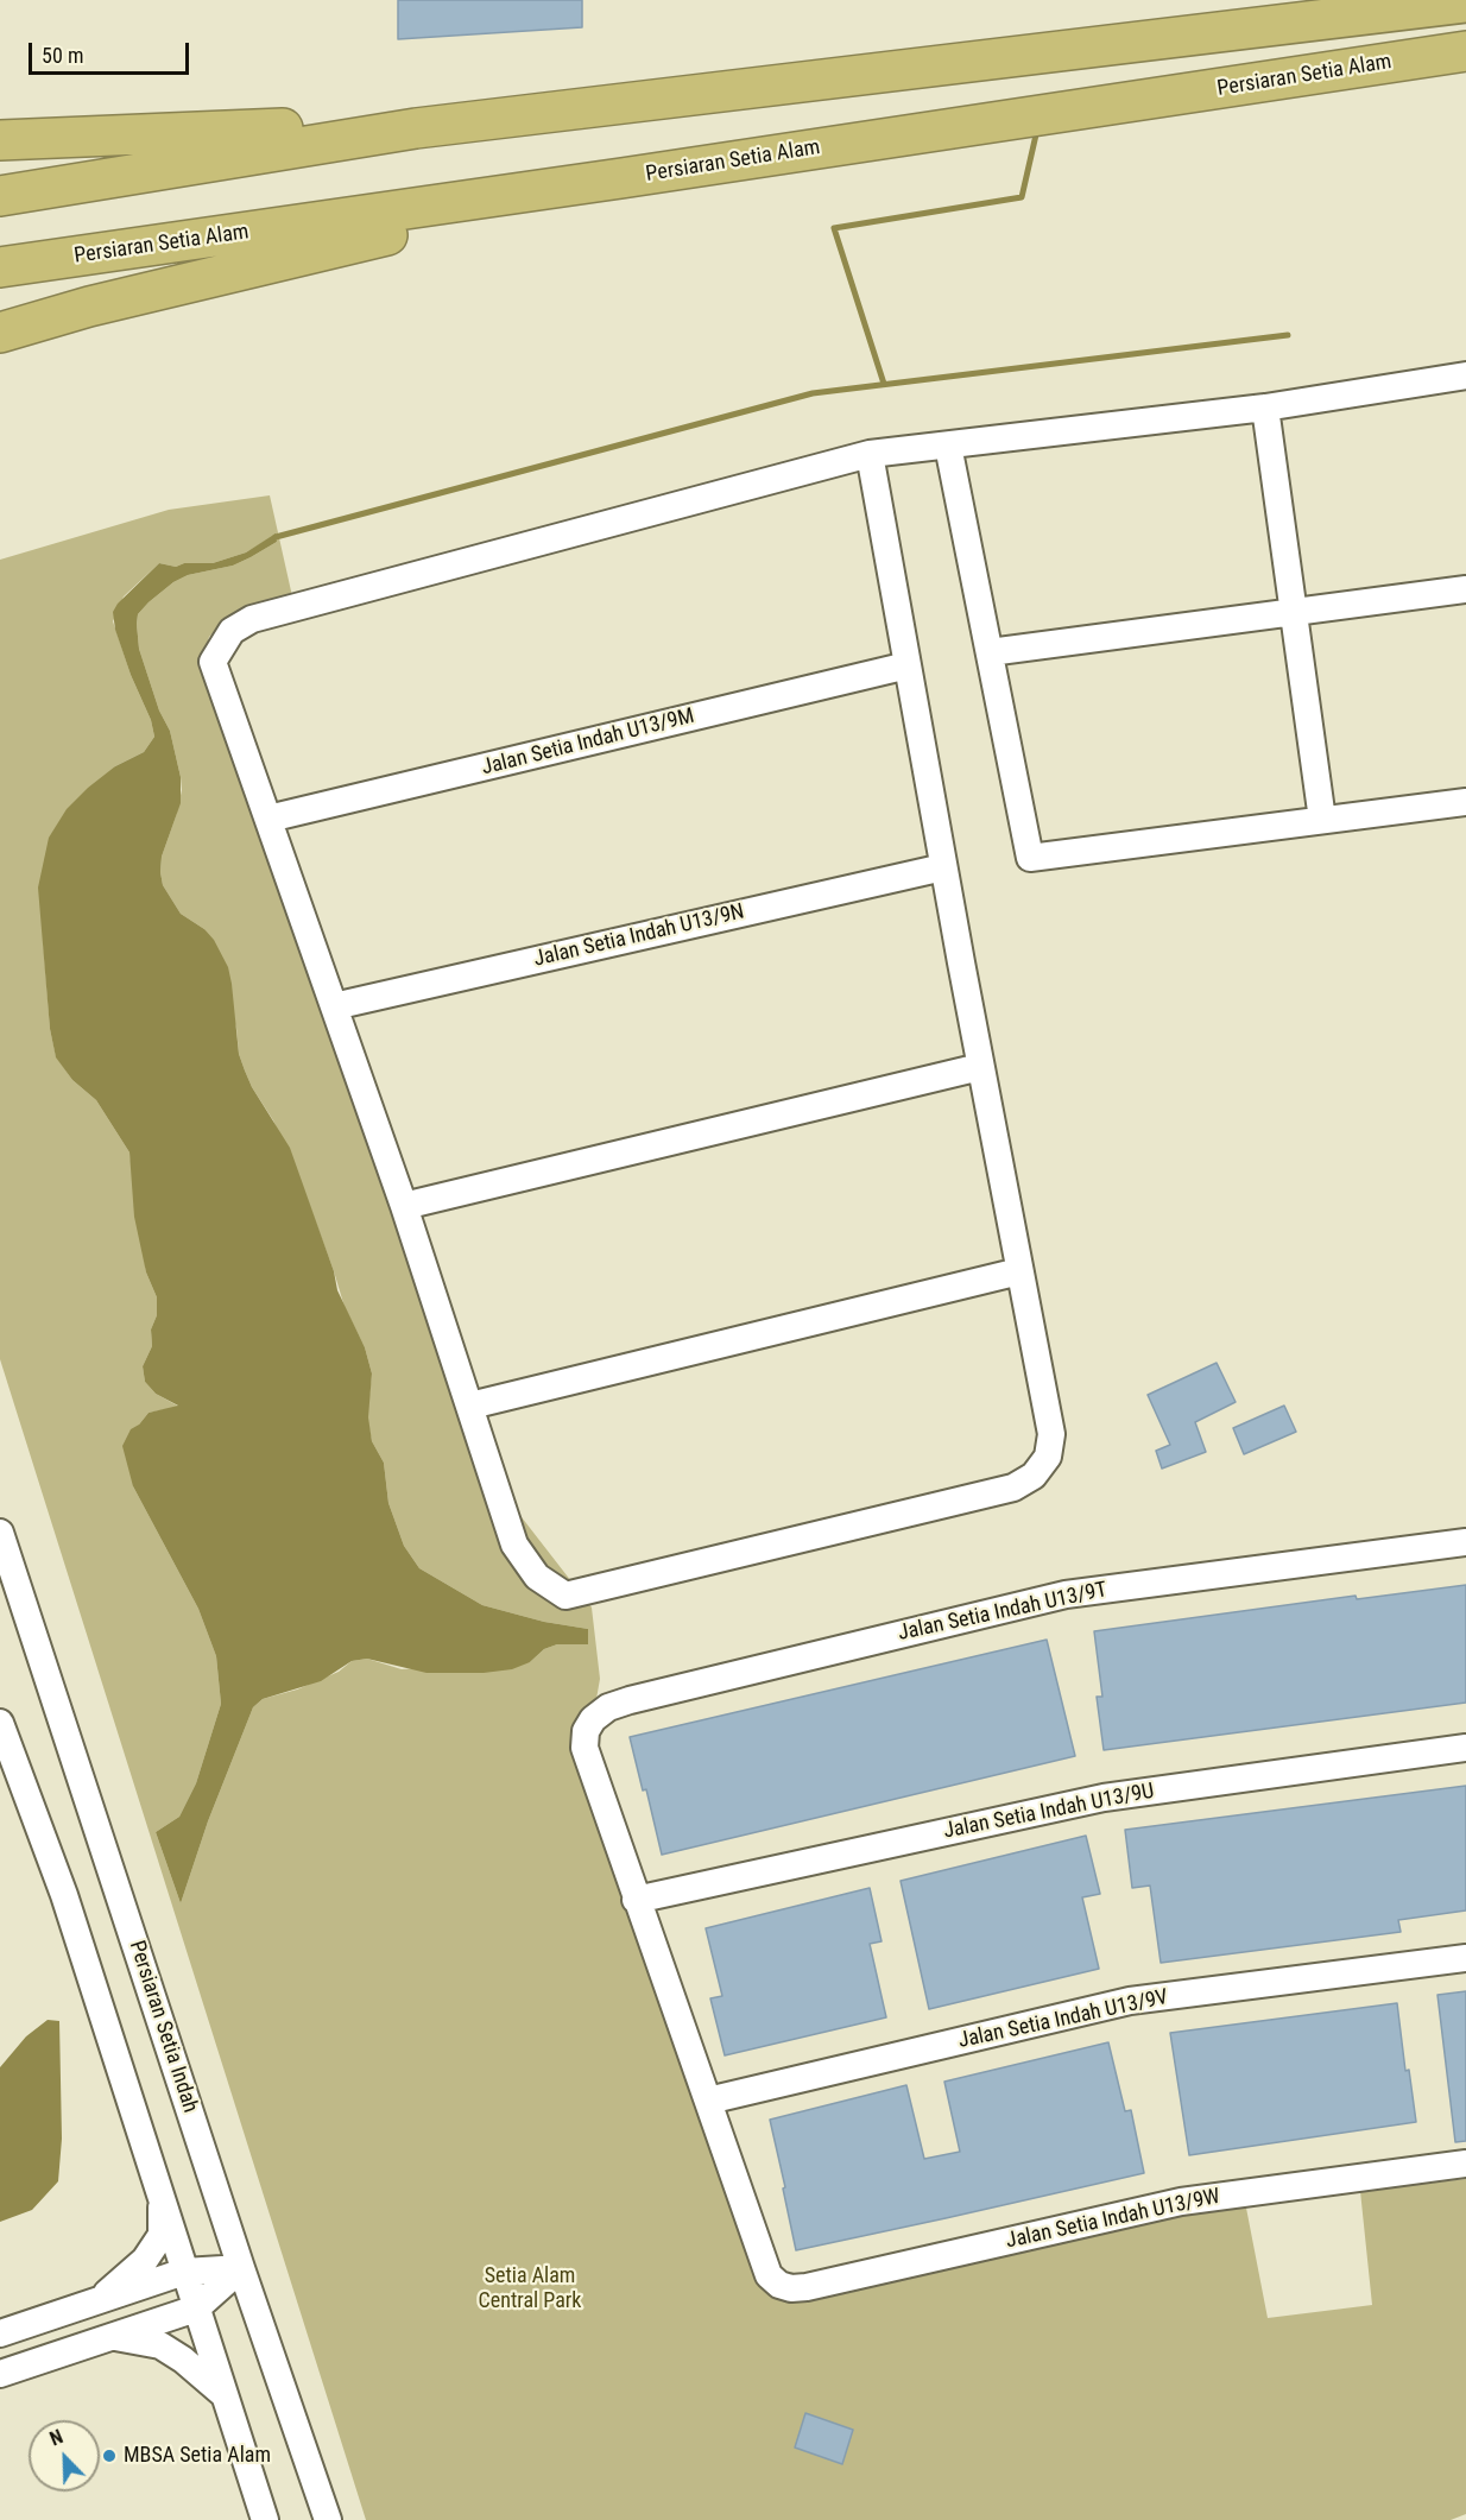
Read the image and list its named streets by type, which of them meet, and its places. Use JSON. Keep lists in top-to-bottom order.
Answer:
{
  "streets": {
    "highway": ["Persiaran Setia Alam"],
    "street": [
      "Jalan Setia Indah U13/9M",
      "Jalan Setia Indah U13/9N",
      "Jalan Setia Indah U13/9T",
      "Jalan Setia Indah U13/9U",
      "Jalan Setia Indah U13/9V",
      "Persiaran Setia Indah",
      "Jalan Setia Indah U13/9W"
    ]
  },
  "crossings": [
    ["Jalan Setia Indah U13/9T", "Jalan Setia Indah U13/9U"],
    ["Jalan Setia Indah U13/9T", "Jalan Setia Indah U13/9V"],
    ["Jalan Setia Indah U13/9T", "Jalan Setia Indah U13/9W"]
  ],
  "parks": ["Setia Alam Central Park"],
  "places": ["MBSA Setia Alam"],
  "scale_bar": "50 m",
  "north": "top left"
}
